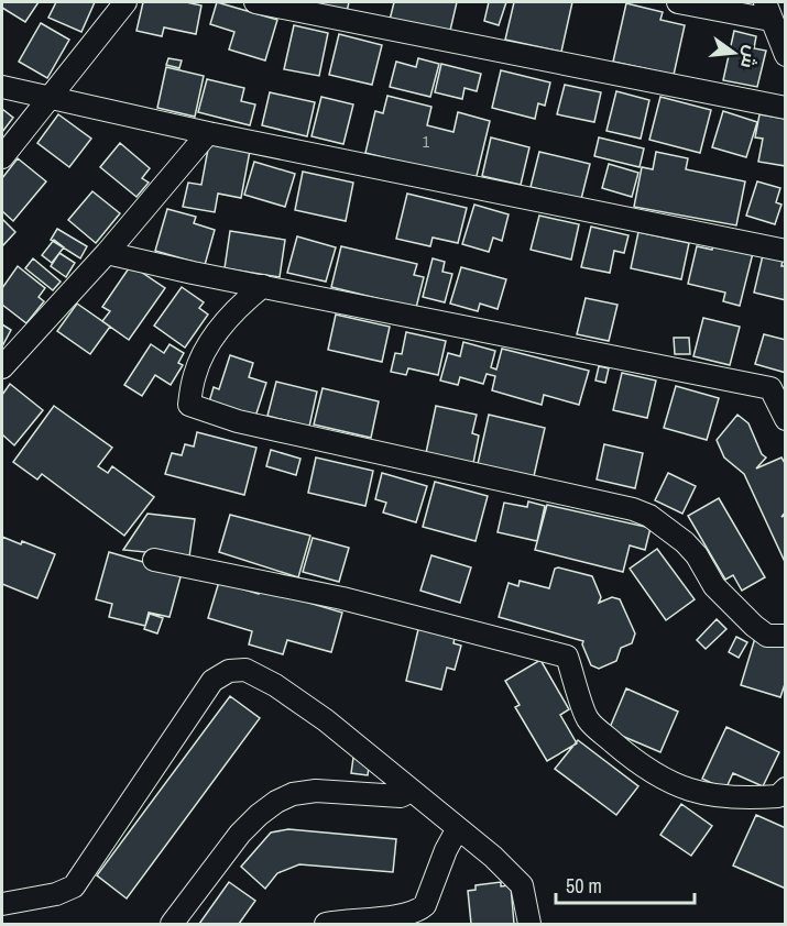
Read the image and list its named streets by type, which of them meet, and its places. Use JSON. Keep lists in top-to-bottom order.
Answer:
{
  "house_numbers": ["1"],
  "scale_bar": "50 m",
  "north": "right"
}
